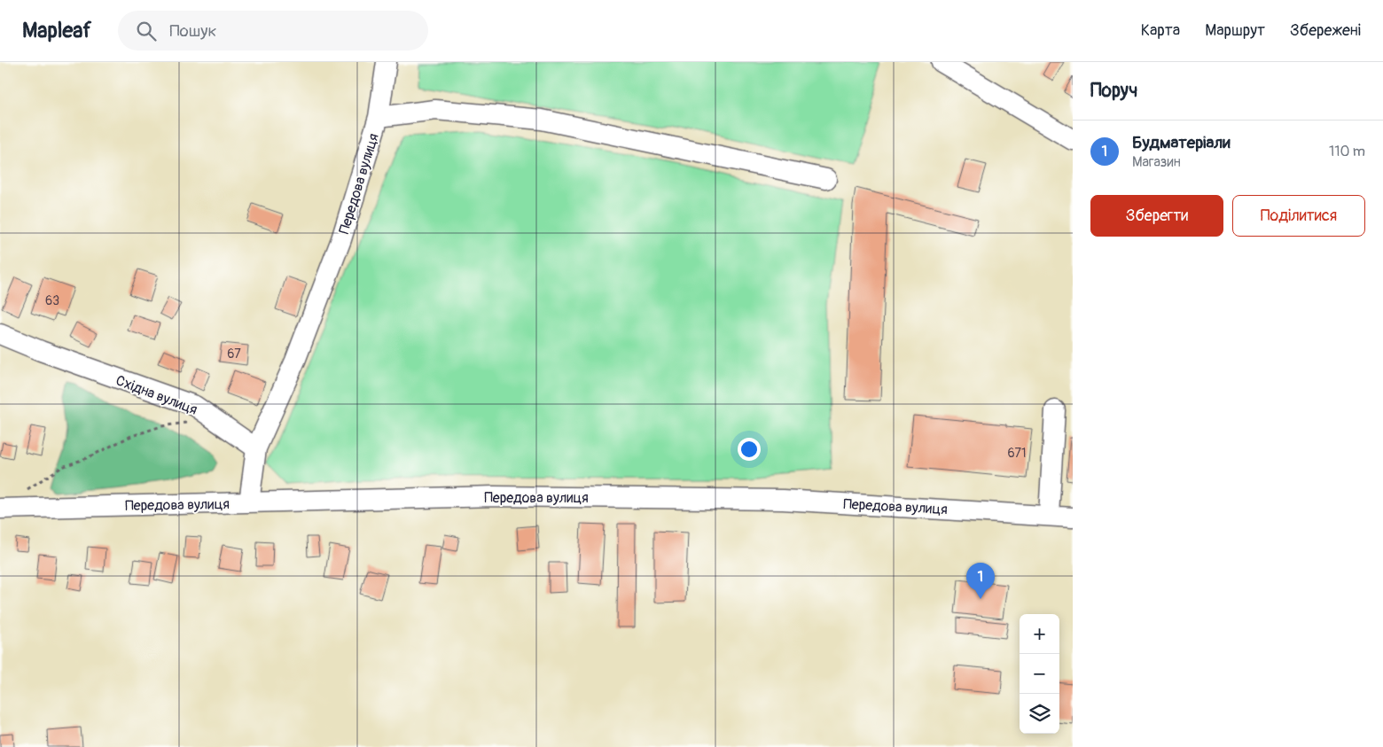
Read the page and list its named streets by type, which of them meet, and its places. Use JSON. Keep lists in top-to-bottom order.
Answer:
{
  "streets": {
    "street": ["Передова вулиця", "Східна вулиця"]
  },
  "crossings": [
    ["Передова вулиця", "Східна вулиця"]
  ],
  "house_numbers": ["63", "67", "671"],
  "page": {
    "header": "Mapleaf",
    "search": "Пошук",
    "nav": ["Карта", "Маршрут", "Збережені"],
    "heading": "Поруч",
    "list": [
      {
        "mark": "1",
        "name": "Будматеріали",
        "note": "Магазин",
        "value": "110 m"
      }
    ],
    "buttons": ["Зберегти", "Поділитися"],
    "pins": "1",
    "map_buttons": ["+", "−"]
  }
}
